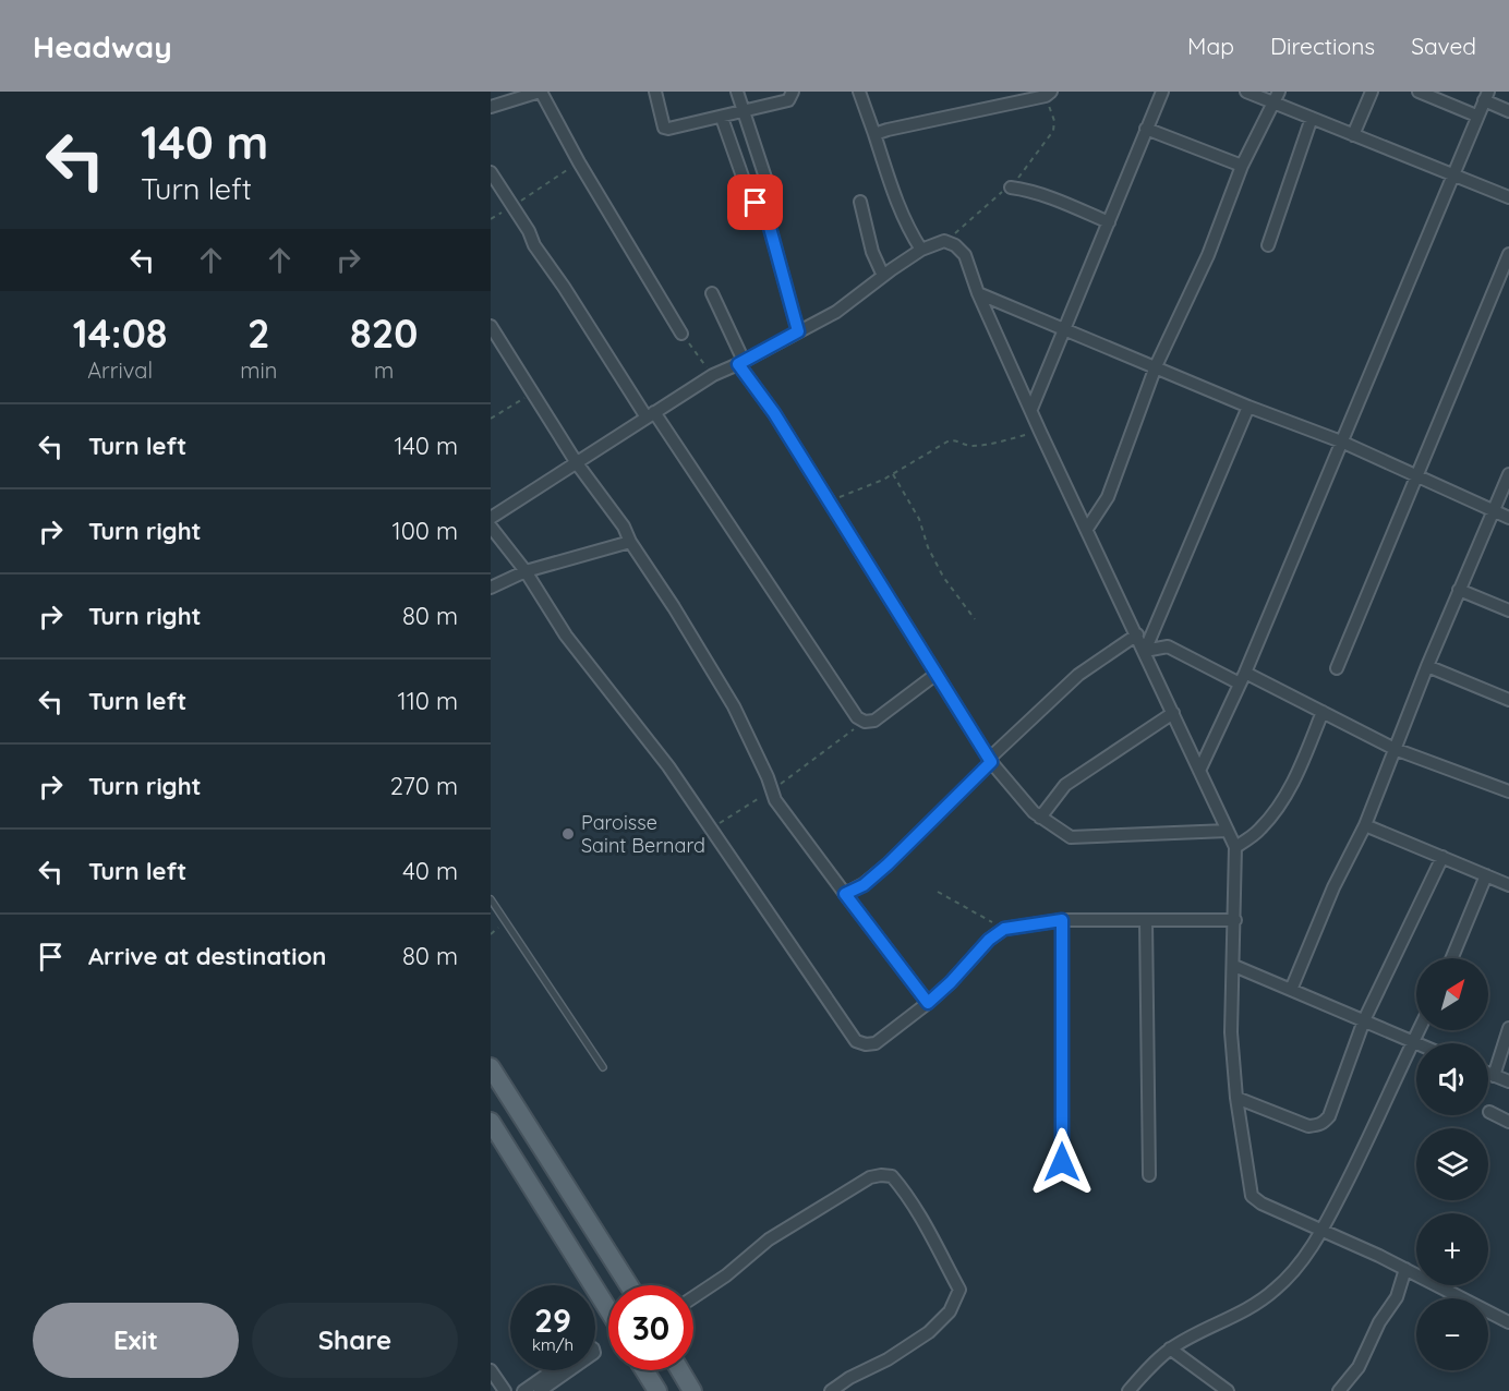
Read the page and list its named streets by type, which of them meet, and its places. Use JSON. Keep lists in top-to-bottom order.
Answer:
{
  "places": ["Paroisse Saint Bernard"],
  "north": "top right",
  "page": {
    "header": "Headway",
    "nav": ["Map", "Directions", "Saved"],
    "turn": ["140 m", "Turn left"],
    "eta": [
      "14:08",
      "Arrival",
      "2",
      "min",
      "820",
      "m"
    ],
    "list": [
      {
        "name": "Turn left",
        "value": "140 m"
      },
      {
        "name": "Turn right",
        "value": "100 m"
      },
      {
        "name": "Turn right",
        "value": "80 m"
      },
      {
        "name": "Turn left",
        "value": "110 m"
      },
      {
        "name": "Turn right",
        "value": "270 m"
      },
      {
        "name": "Turn left",
        "value": "40 m"
      },
      {
        "name": "Arrive at destination",
        "value": "80 m"
      }
    ],
    "map_buttons": ["+", "−"],
    "speed": "29 km/h",
    "limit": "30",
    "buttons": ["Exit", "Share"]
  }
}
